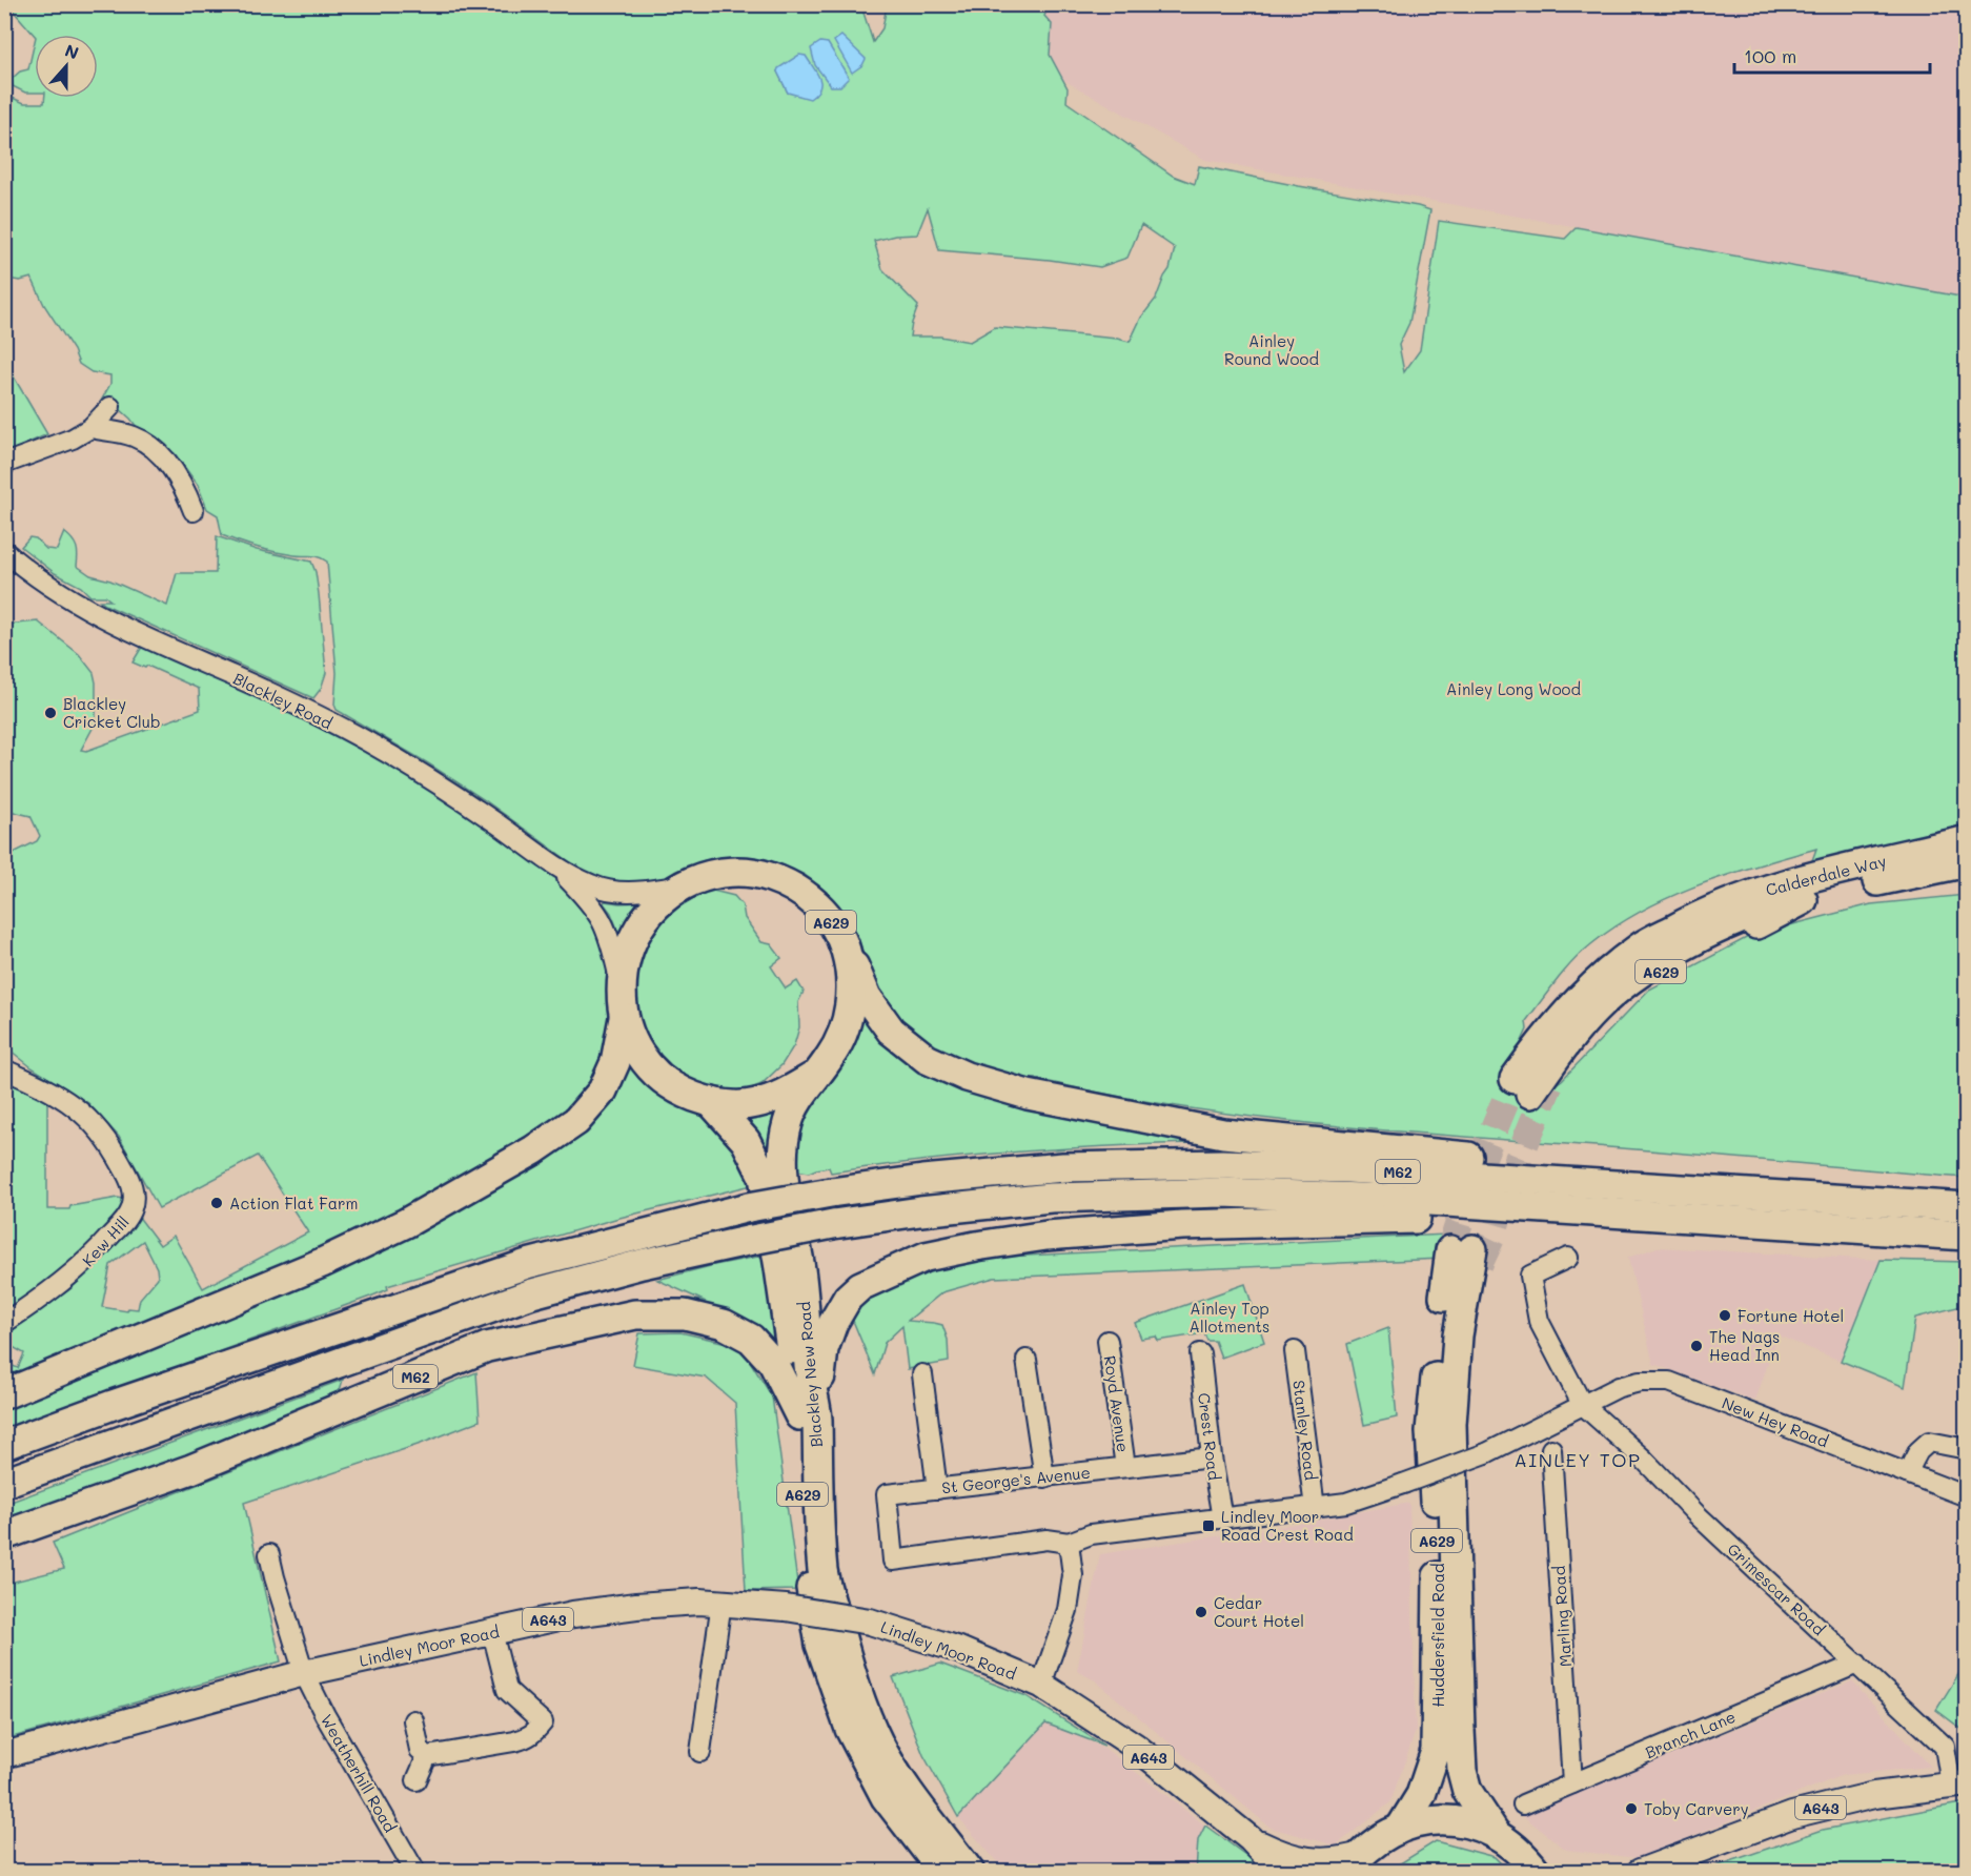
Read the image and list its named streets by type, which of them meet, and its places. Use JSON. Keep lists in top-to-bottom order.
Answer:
{
  "streets": {
    "highway": [
      "Calderdale Way",
      "A629",
      "M62",
      "Blackley New Road",
      "Huddersfield Road"
    ],
    "main road": ["A643", "Lindley Moor Road"],
    "street": [
      "Blackley Road",
      "Kew Hill",
      "Royd Avenue",
      "New Hey Road",
      "Stanley Road",
      "Crest Road",
      "St George's Avenue",
      "Grimescar Road",
      "Marling Road",
      "Branch Lane",
      "Weatherhill Road"
    ]
  },
  "crossings": [
    ["Blackley Road", "Blackley New Road"],
    ["Calderdale Way", "A629"],
    ["A629", "Huddersfield Road"],
    ["A629", "Lindley Moor Road"],
    ["M62", "Blackley New Road"],
    ["Royd Avenue", "St George's Avenue"],
    ["New Hey Road", "Grimescar Road"],
    ["Crest Road", "St George's Avenue"],
    ["Grimescar Road", "A643"],
    ["Grimescar Road", "Branch Lane"],
    ["Marling Road", "Branch Lane"],
    ["Lindley Moor Road", "Weatherhill Road"]
  ],
  "districts": ["AINLEY TOP"],
  "parks": ["Ainley Round Wood", "Ainley Long Wood", "Ainley Top Allotments"],
  "places": {
    "other": [
      "Blackley Cricket Club",
      "Action Flat Farm",
      "Fortune Hotel",
      "The Nags Head Inn",
      "Cedar Court Hotel",
      "Toby Carvery"
    ],
    "transit": ["Lindley Moor Road Crest Road"]
  },
  "scale_bar": "100 m",
  "north": "top"
}
